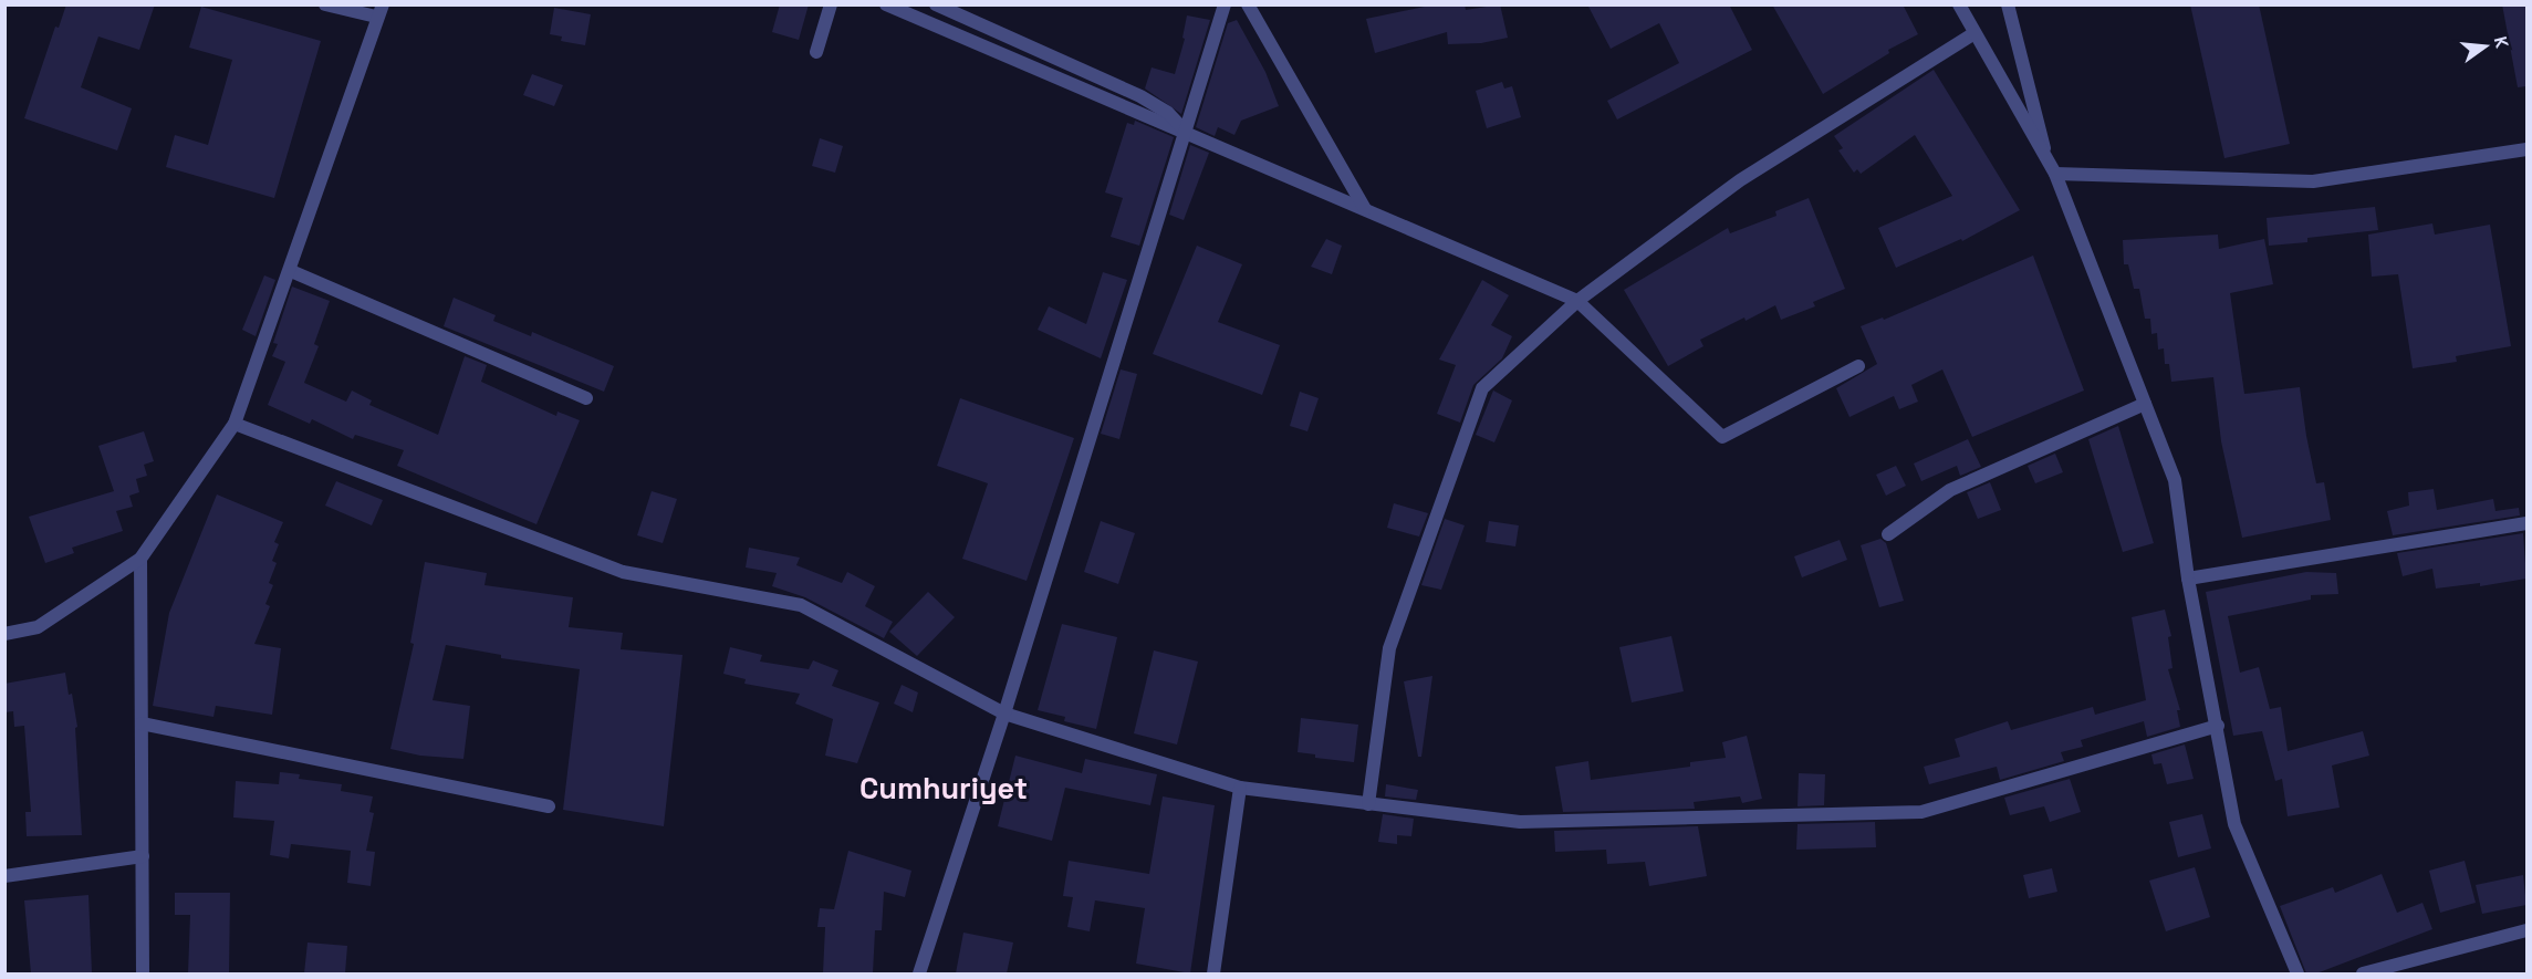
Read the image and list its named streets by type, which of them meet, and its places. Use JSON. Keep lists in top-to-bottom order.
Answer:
{
  "districts": ["Cumhuriyet"],
  "north": "right"
}
